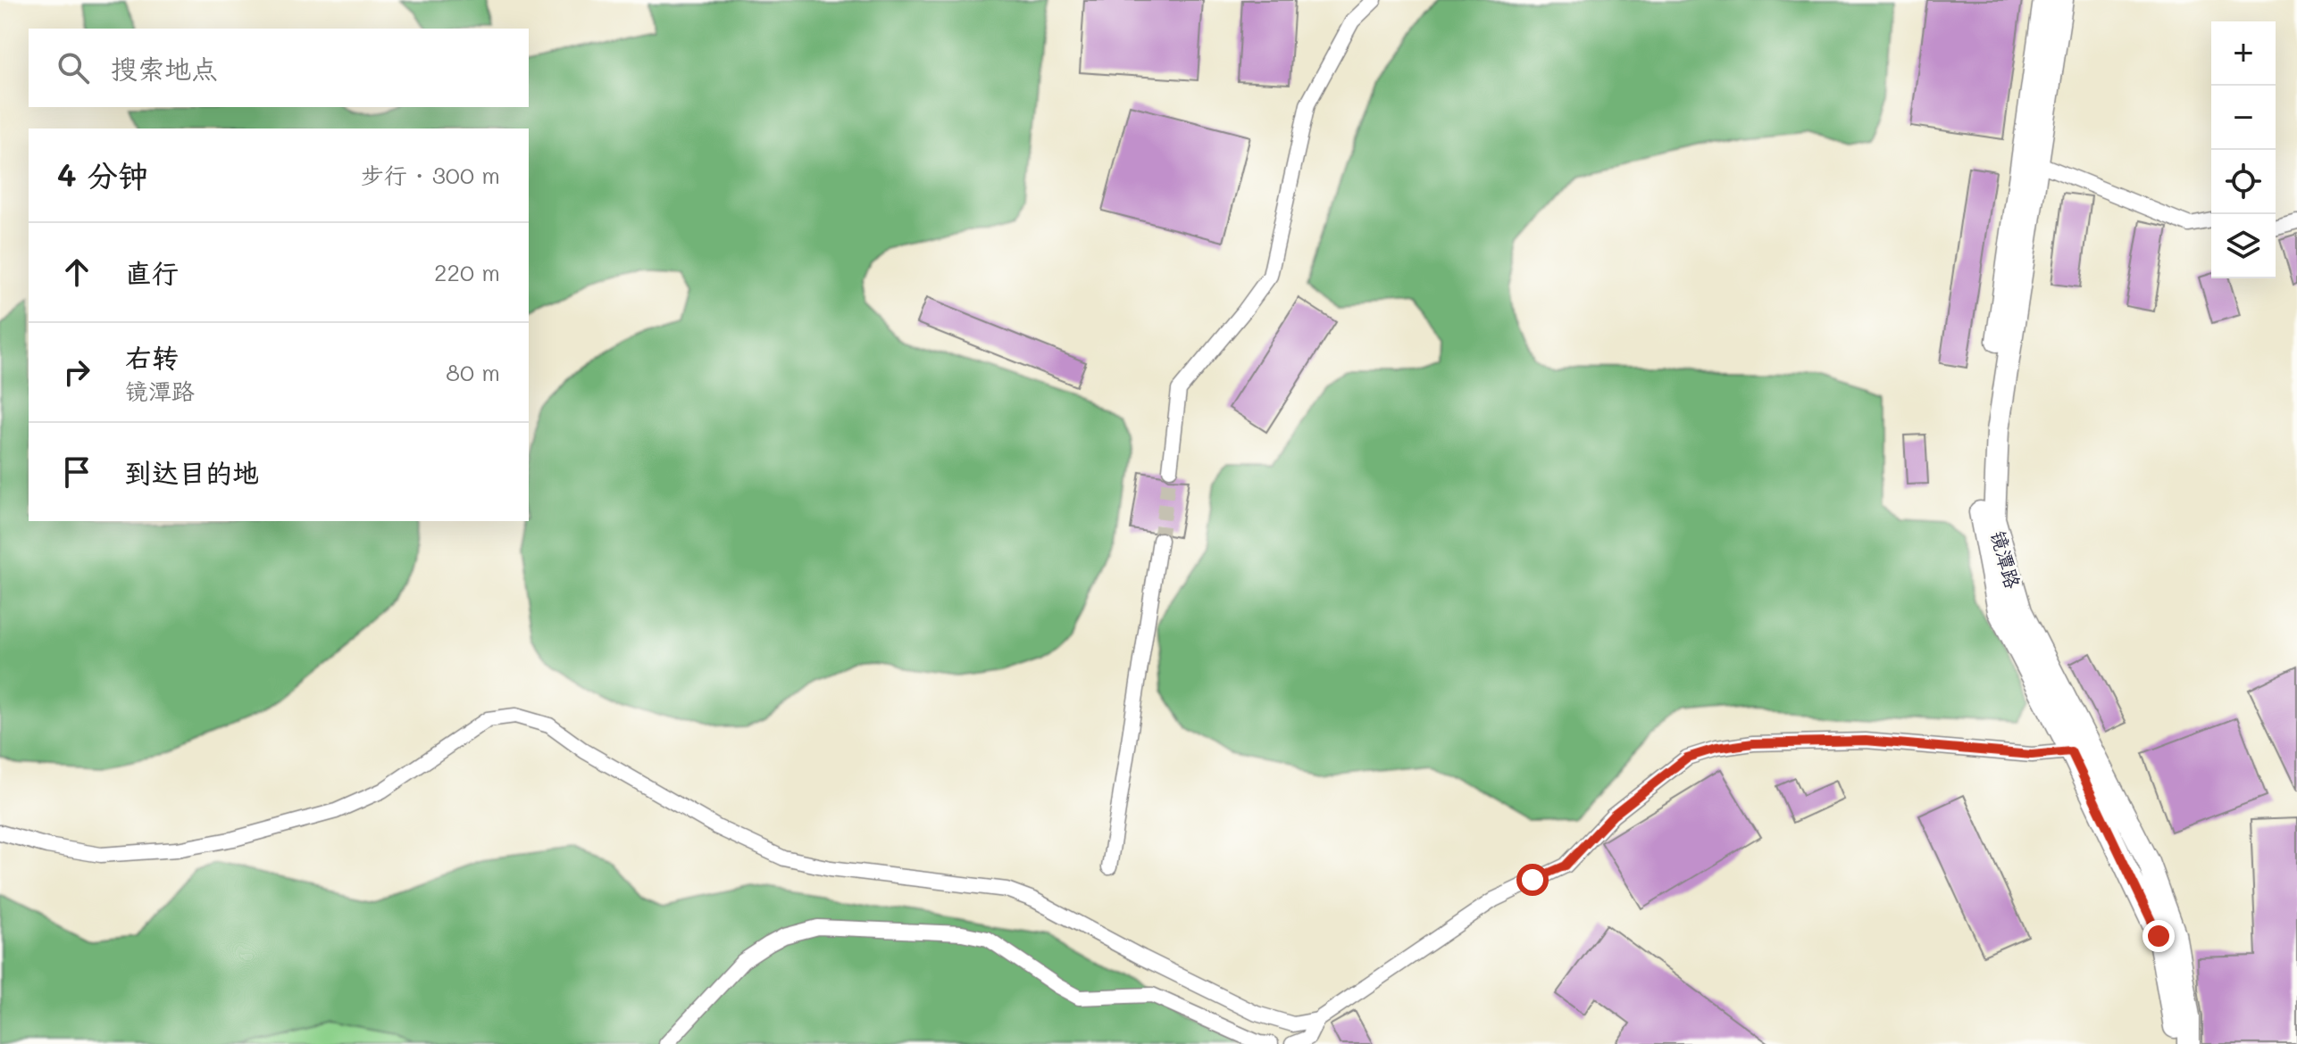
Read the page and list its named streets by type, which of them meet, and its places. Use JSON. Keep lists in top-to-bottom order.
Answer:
{
  "streets": {
    "main road": ["镜潭路"]
  },
  "page": {
    "map_buttons": ["+", "−"],
    "search": "搜索地点",
    "heading": ["4 分钟", "步行 · 300 m"],
    "list": [
      ["直行", "220 m"],
      ["右转", "镜潭路", "80 m"],
      "到达目的地"
    ]
  }
}
